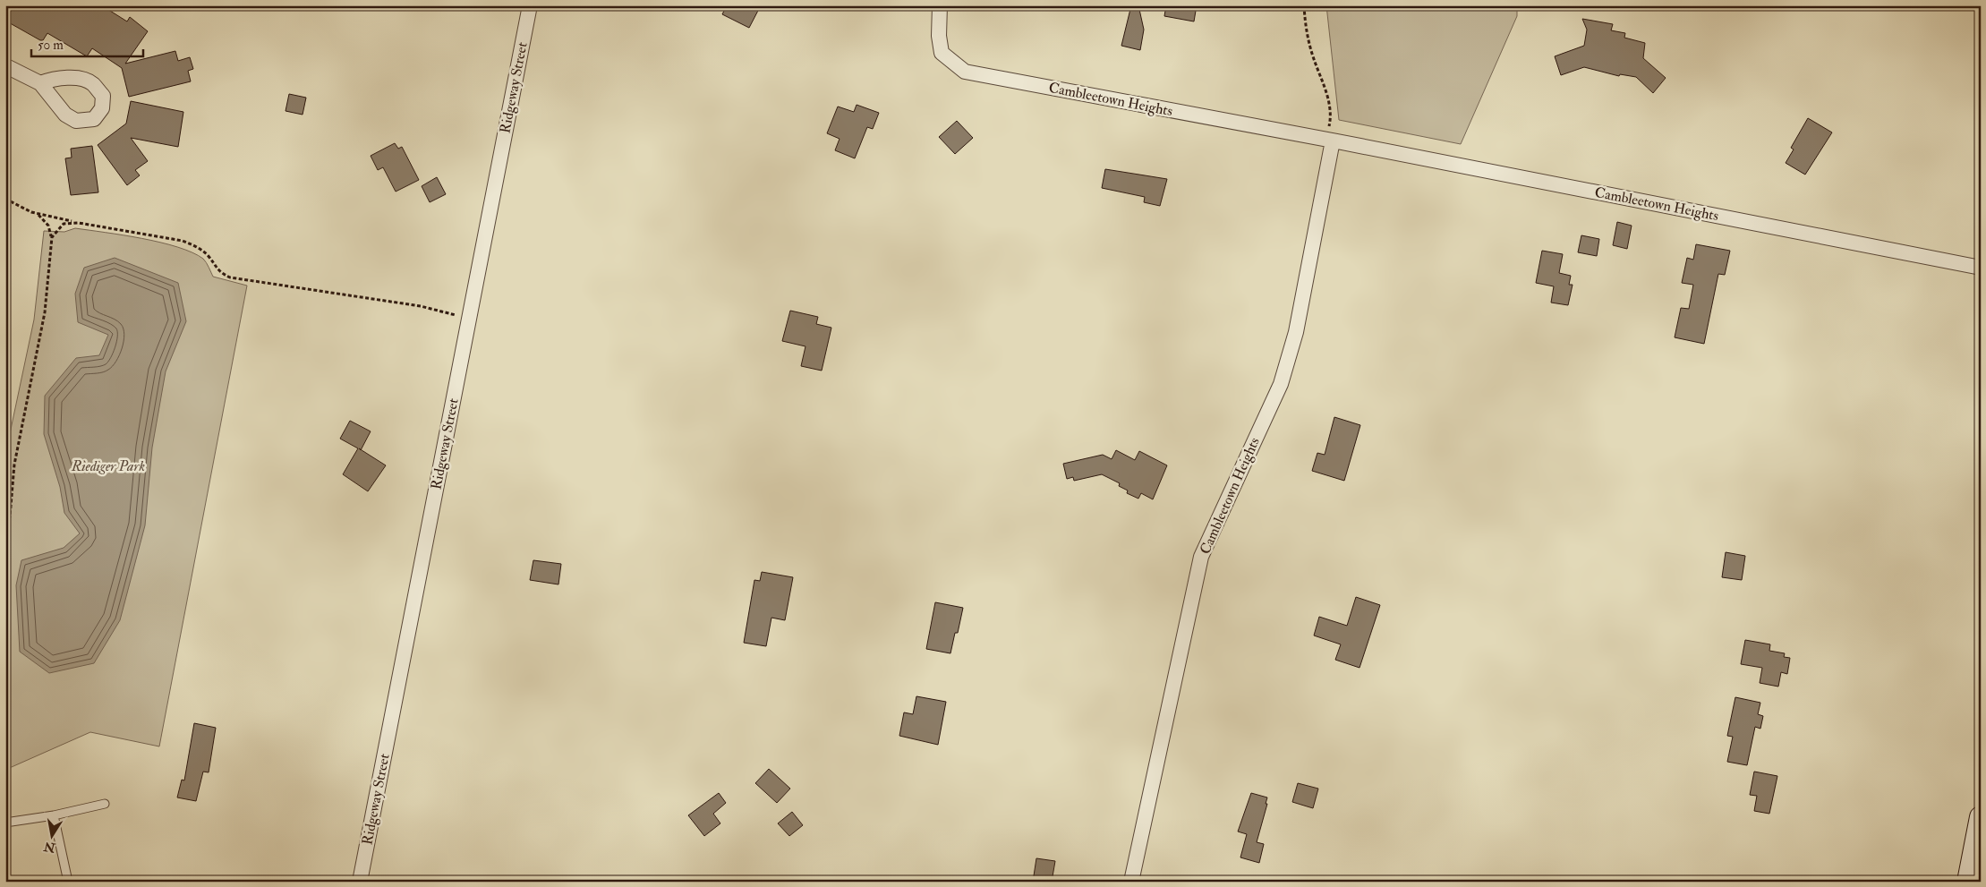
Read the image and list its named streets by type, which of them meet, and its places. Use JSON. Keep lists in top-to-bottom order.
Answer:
{
  "streets": {
    "street": ["Ridgeway Street", "Cambleetown Heights"]
  },
  "parks": ["Riediger Park"],
  "scale_bar": "50 m",
  "north": "bottom"
}
